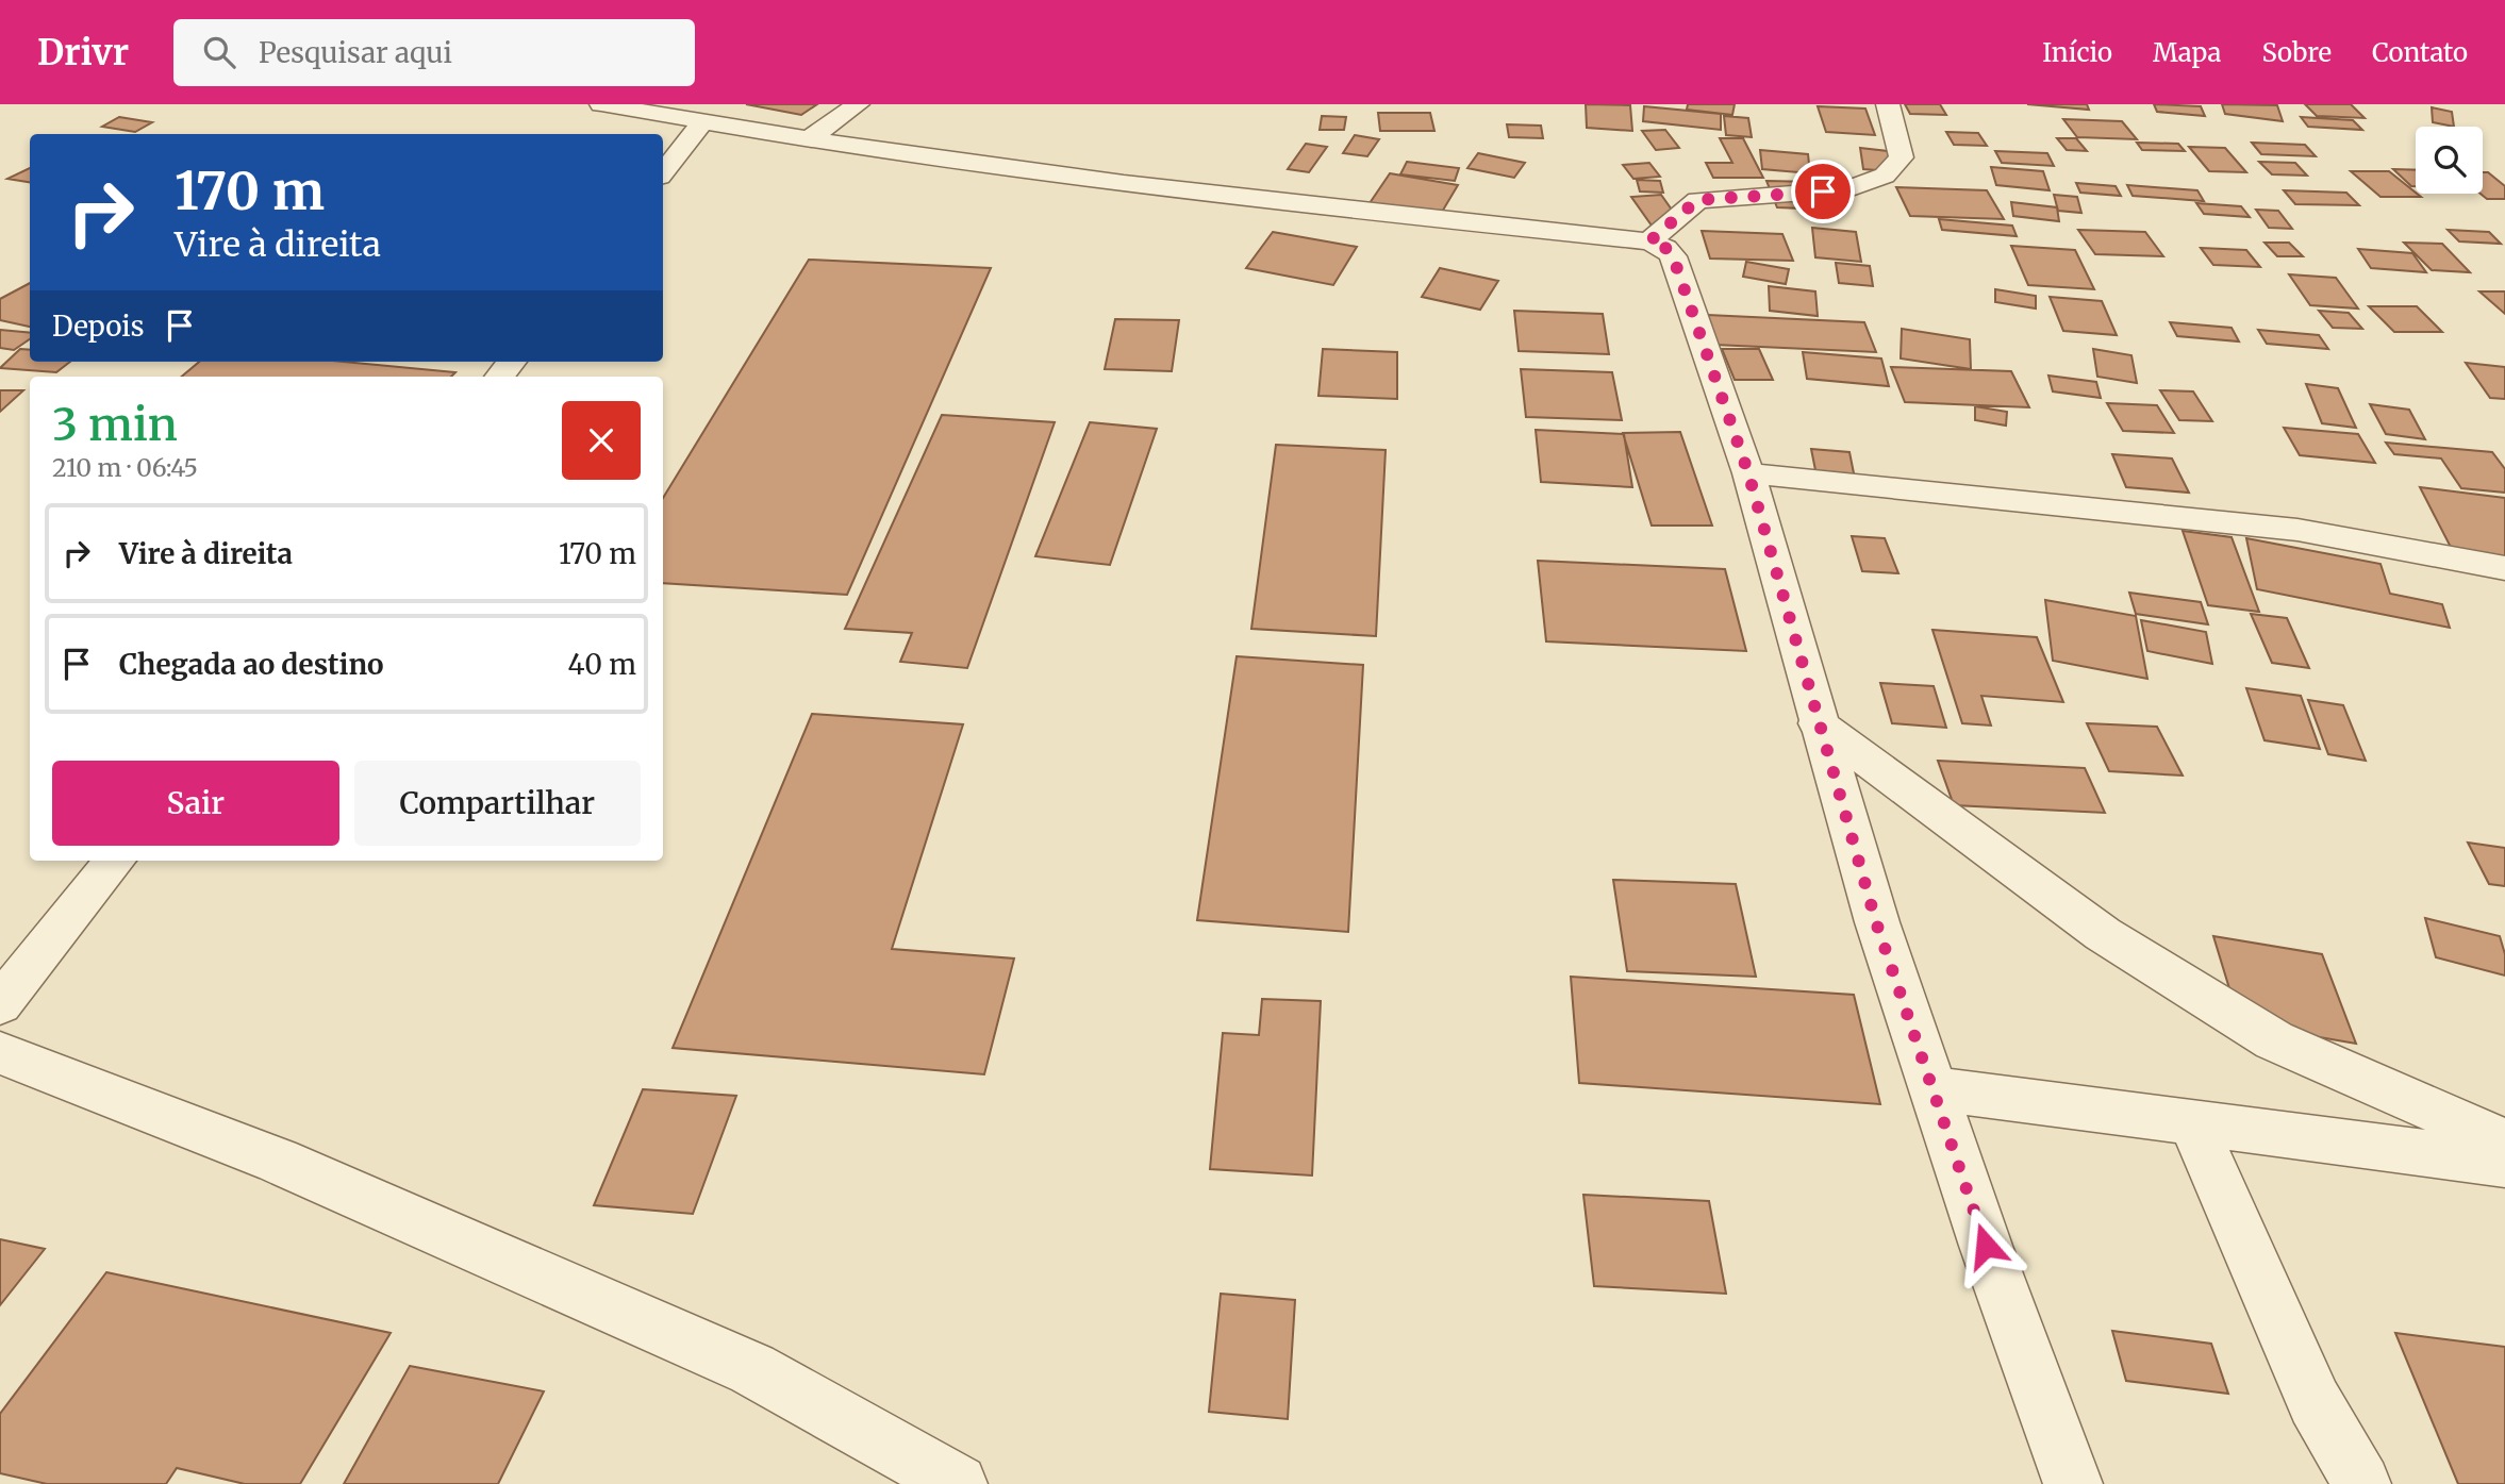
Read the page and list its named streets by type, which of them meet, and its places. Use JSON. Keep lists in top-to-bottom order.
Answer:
{
  "page": {
    "header": "Drivr",
    "search": "Pesquisar aqui",
    "nav": [
      "Início",
      "Mapa",
      "Sobre",
      "Contato"
    ],
    "turn": ["170 m", "Vire à direita"],
    "then": "Depois",
    "heading": ["3 min", "210 m · 06:45"],
    "list": [
      {
        "name": "Vire à direita",
        "value": "170 m"
      },
      {
        "name": "Chegada ao destino",
        "value": "40 m"
      }
    ],
    "buttons": ["Sair", "Compartilhar"]
  }
}
